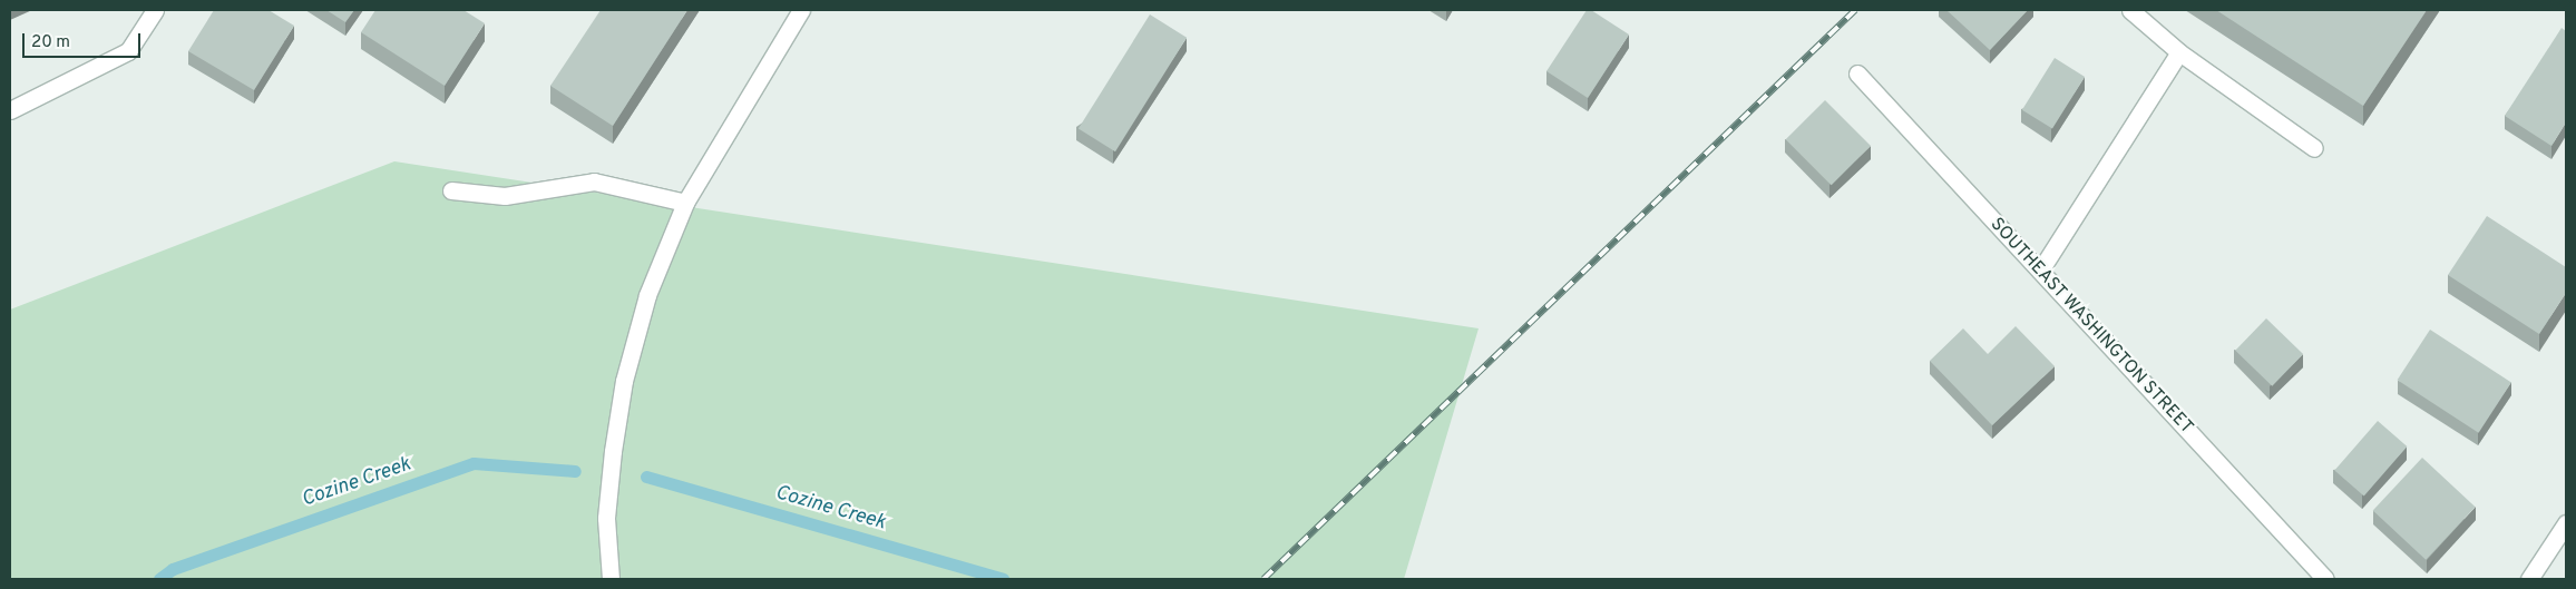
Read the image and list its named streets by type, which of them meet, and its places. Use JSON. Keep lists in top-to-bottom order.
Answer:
{
  "streets": {
    "street": ["SOUTHEAST WASHINGTON STREET"]
  },
  "water": ["Cozine Creek"],
  "scale_bar": "20 m"
}
